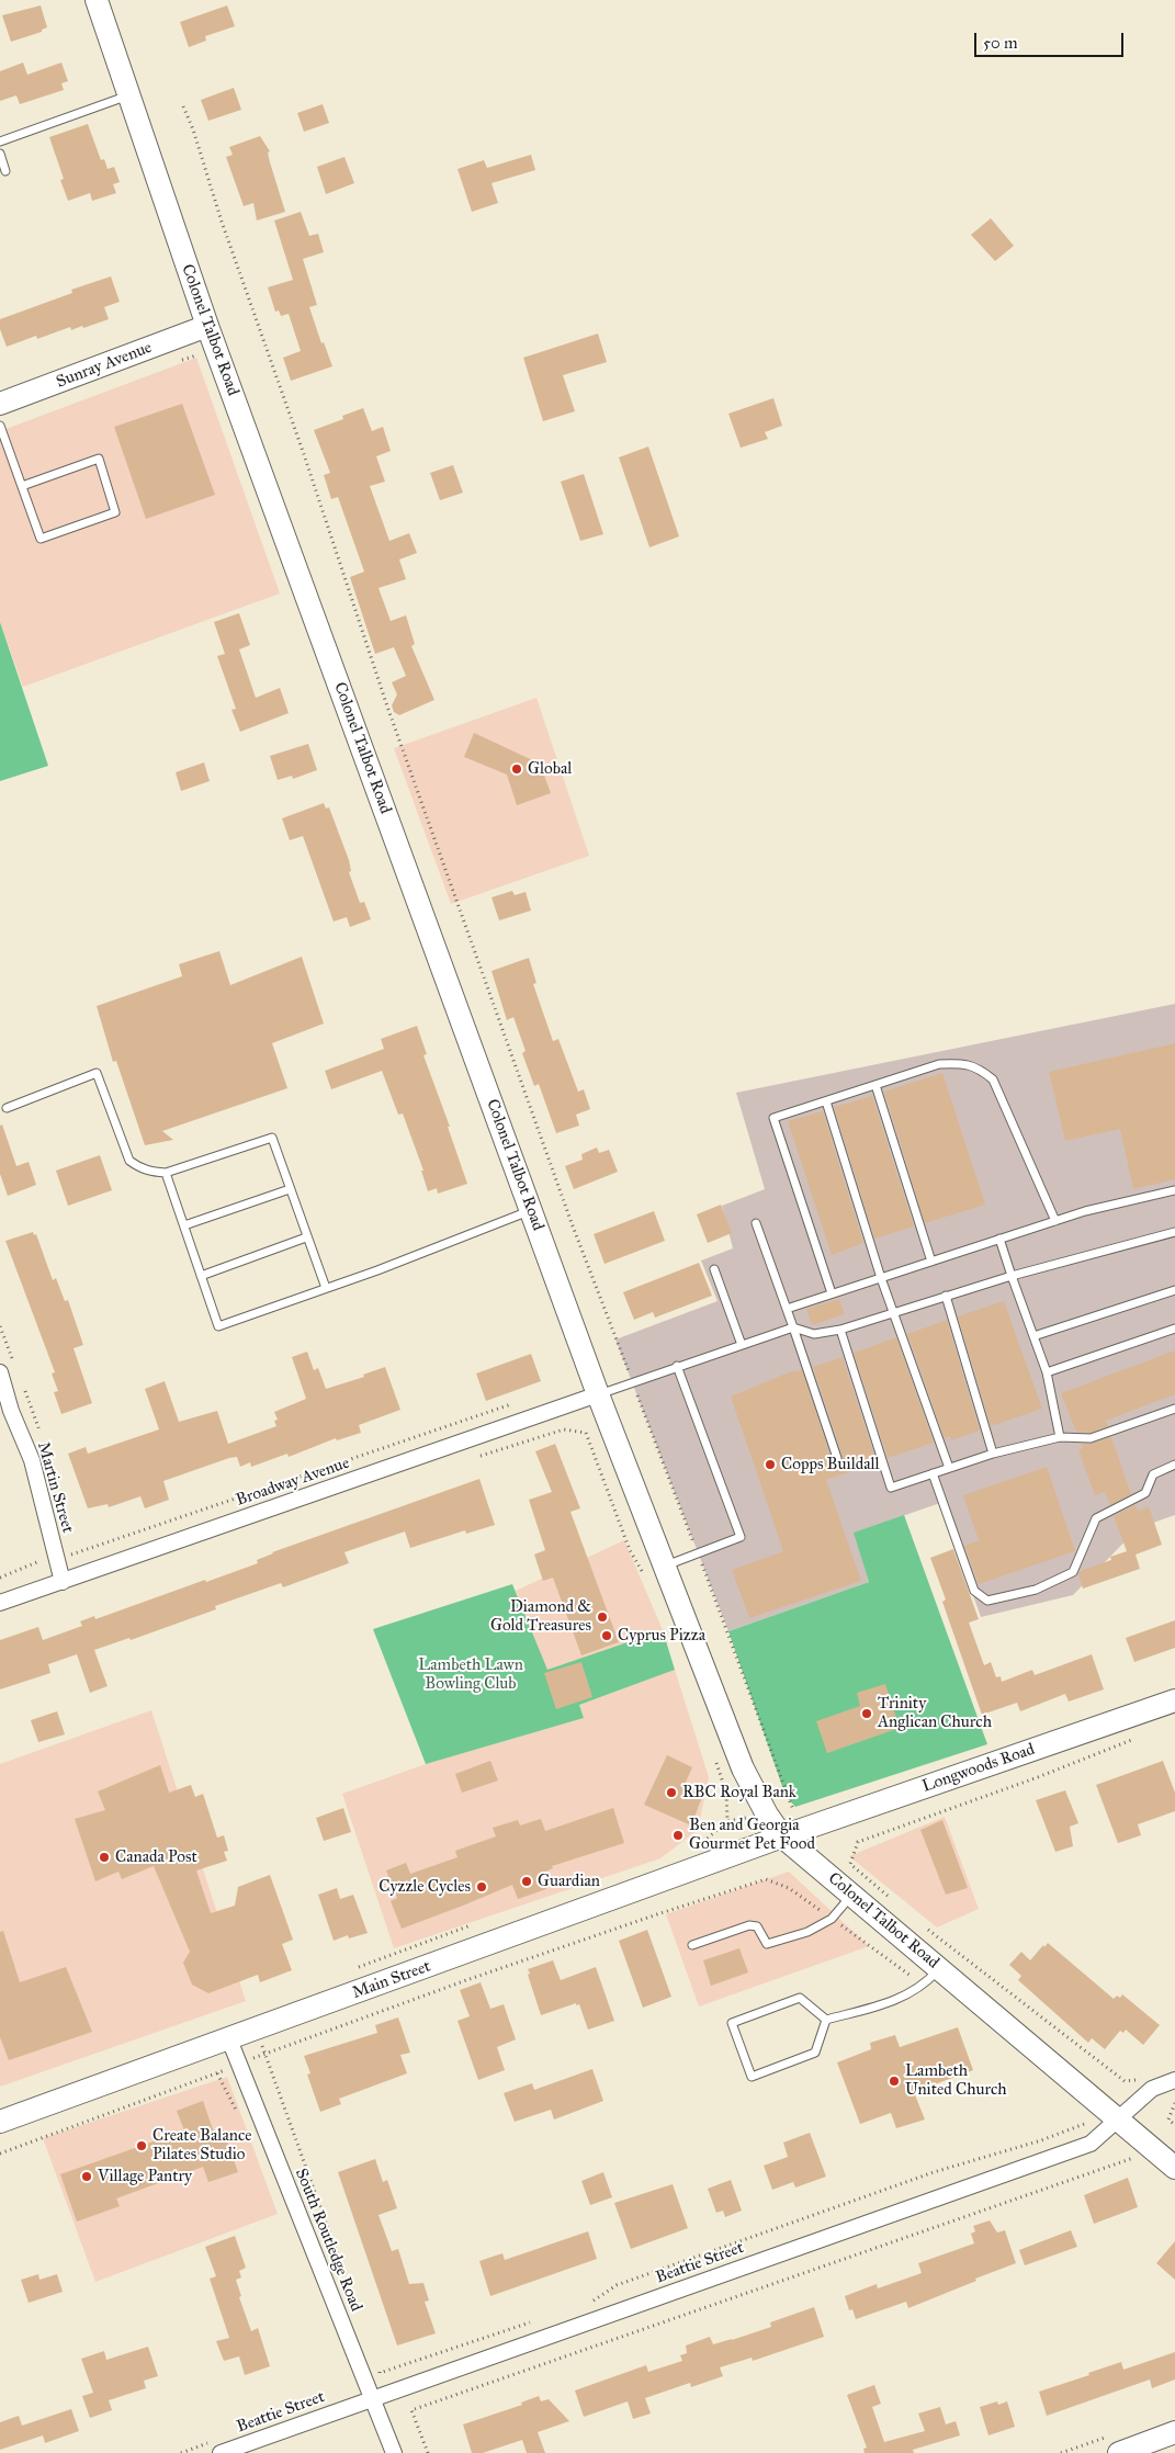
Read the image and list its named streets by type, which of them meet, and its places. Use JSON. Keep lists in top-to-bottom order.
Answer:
{
  "streets": {
    "main road": [
      "Colonel Talbot Road",
      "Sunray Avenue",
      "Longwoods Road",
      "Main Street"
    ],
    "street": [
      "Broadway Avenue",
      "Martin Street",
      "South Routledge Road",
      "Beattie Street"
    ]
  },
  "crossings": [
    ["Colonel Talbot Road", "Sunray Avenue"],
    ["Colonel Talbot Road", "Broadway Avenue"],
    ["Colonel Talbot Road", "Longwoods Road"],
    ["Colonel Talbot Road", "Main Street"],
    ["Colonel Talbot Road", "Beattie Street"],
    ["Broadway Avenue", "Martin Street"],
    ["Longwoods Road", "Main Street"],
    ["Main Street", "South Routledge Road"],
    ["South Routledge Road", "Beattie Street"]
  ],
  "parks": ["Lambeth Lawn Bowling Club"],
  "places": [
    "Global",
    "Copps Buildall",
    "Diamond & Gold Treasures",
    "Cyprus Pizza",
    "Trinity Anglican Church",
    "RBC Royal Bank",
    "Ben and Georgia Gourmet Pet Food",
    "Canada Post",
    "Guardian",
    "Cyzzle Cycles",
    "Lambeth United Church",
    "Create Balance Pilates Studio",
    "Village Pantry"
  ],
  "scale_bar": "50 m"
}
